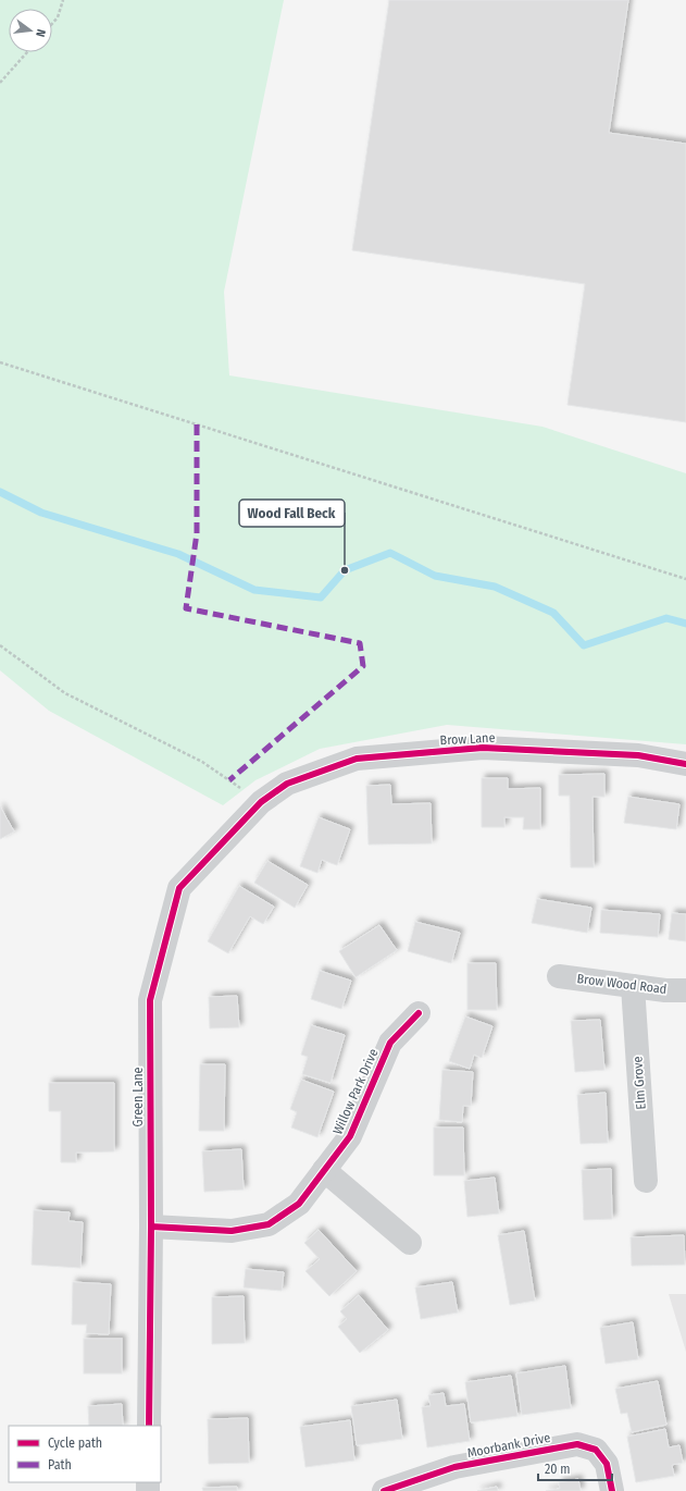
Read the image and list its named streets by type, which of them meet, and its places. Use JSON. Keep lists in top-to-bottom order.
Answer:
{
  "streets": {
    "street": [
      "Brow Lane",
      "Brow Wood Road",
      "Elm Grove",
      "Willow Park Drive",
      "Green Lane",
      "Moorbank Drive"
    ]
  },
  "crossings": [
    ["Brow Lane", "Green Lane"],
    ["Brow Wood Road", "Elm Grove"],
    ["Willow Park Drive", "Green Lane"]
  ],
  "places": ["Wood Fall Beck"],
  "legend": ["Cycle path", "Path"],
  "scale_bar": "20 m",
  "north": "right"
}
